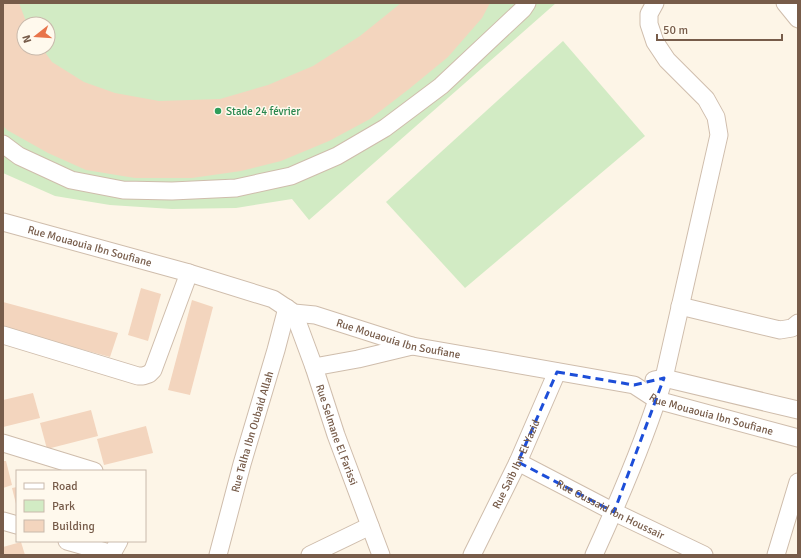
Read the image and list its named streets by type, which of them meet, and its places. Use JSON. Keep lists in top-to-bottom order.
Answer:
{
  "streets": {
    "street": [
      "Rue Mouaouia Ibn Soufiane",
      "Rue Talha Ibn Oubaid Allah",
      "Rue Selmane El Farissi",
      "Rue Saïb Ibn El Yazid",
      "Rue Oussaid Ibn Houssair"
    ]
  },
  "crossings": [
    ["Rue Mouaouia Ibn Soufiane", "Rue Talha Ibn Oubaid Allah"],
    ["Rue Mouaouia Ibn Soufiane", "Rue Selmane El Farissi"],
    ["Rue Mouaouia Ibn Soufiane", "Rue Saïb Ibn El Yazid"],
    ["Rue Talha Ibn Oubaid Allah", "Rue Selmane El Farissi"],
    ["Rue Saïb Ibn El Yazid", "Rue Oussaid Ibn Houssair"]
  ],
  "places": ["Stade 24 février"],
  "legend": ["Road", "Park", "Building"],
  "scale_bar": "50 m",
  "north": "left"
}
